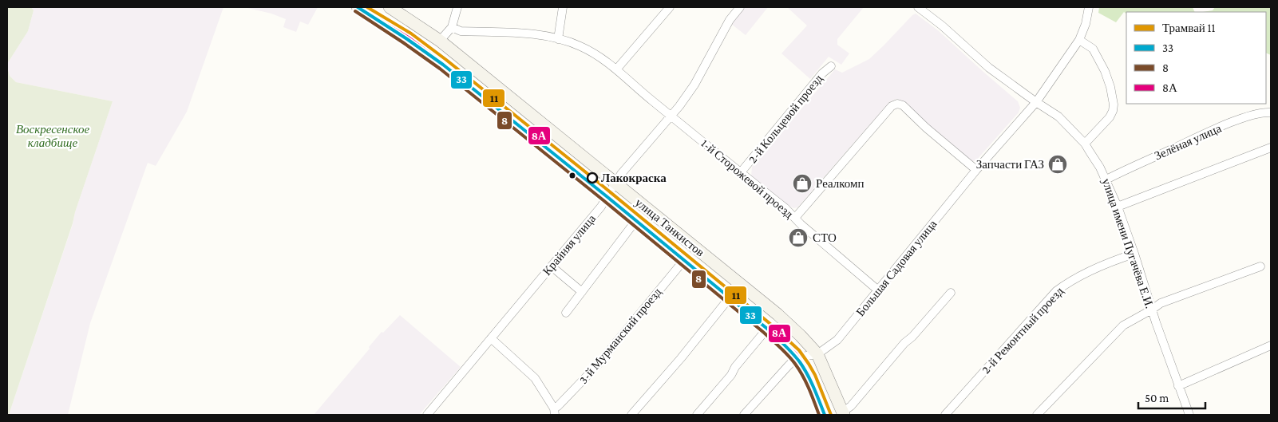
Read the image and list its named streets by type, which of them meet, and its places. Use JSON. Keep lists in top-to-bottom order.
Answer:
{
  "streets": {
    "main road": ["улица Танкистов"],
    "street": [
      "2-й Кольцевой проезд",
      "Зелёная улица",
      "1-й Сторожевой проезд",
      "улица имени Пугачёва Е.И.",
      "Крайняя улица",
      "Большая Садовая улица",
      "2-й Ремонтный проезд",
      "3-й Мурманский проезд"
    ]
  },
  "crossings": [
    ["2-й Кольцевой проезд", "1-й Сторожевой проезд"],
    ["Зелёная улица", "улица имени Пугачёва Е.И."],
    ["1-й Сторожевой проезд", "Крайняя улица"],
    ["1-й Сторожевой проезд", "Большая Садовая улица"],
    ["улица Танкистов", "Крайняя улица"],
    ["улица Танкистов", "Большая Садовая улица"],
    ["улица Танкистов", "3-й Мурманский проезд"],
    ["улица имени Пугачёва Е.И.", "Большая Садовая улица"],
    ["улица имени Пугачёва Е.И.", "2-й Ремонтный проезд"]
  ],
  "parks": ["Воскресенское кладбище"],
  "places": {
    "shop": ["Запчасти ГАЗ", "Реалкомп", "СТО"],
    "other": ["Лакокраска"]
  },
  "lines": [
    "tram line 11",
    "transit line 33",
    "transit line 8А",
    "transit line 8"
  ],
  "legend": [
    "Трамвай 11",
    "33",
    "8",
    "8А"
  ],
  "scale_bar": "50 m"
}
